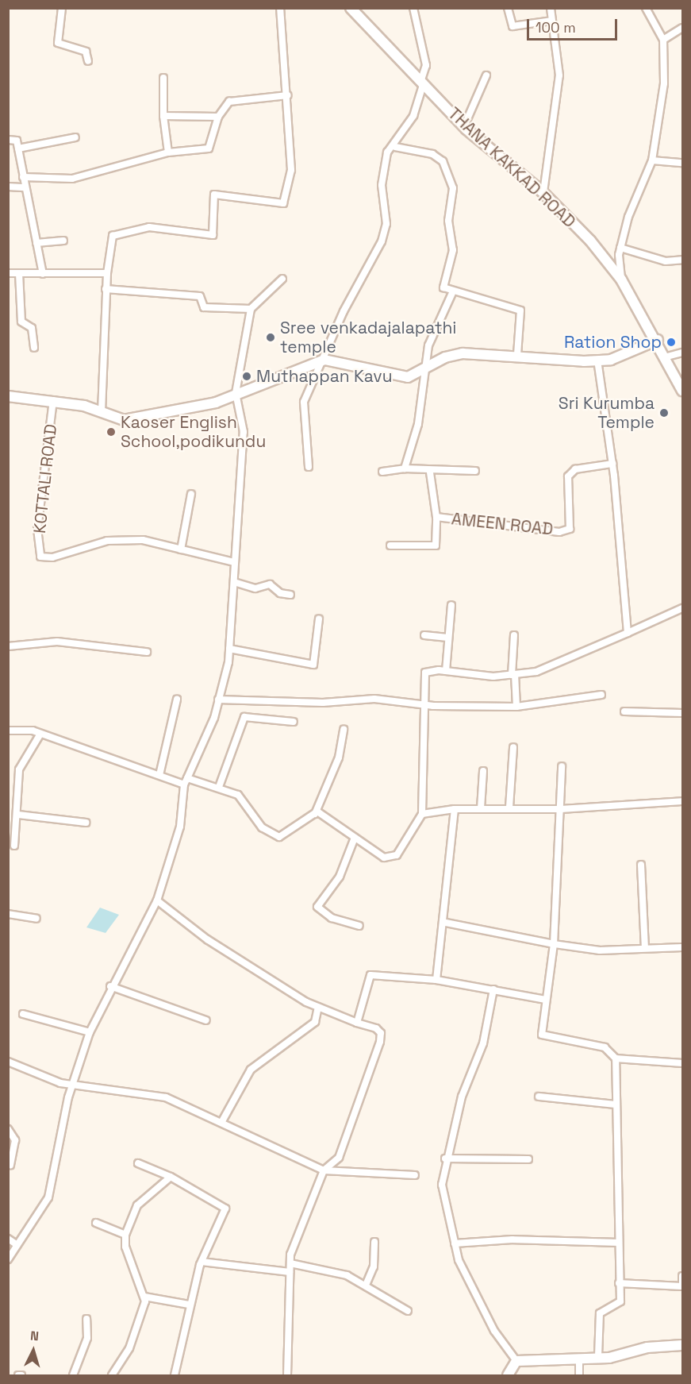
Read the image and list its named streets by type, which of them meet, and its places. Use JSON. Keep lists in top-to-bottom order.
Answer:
{
  "streets": {
    "main road": ["THANA KAKKAD ROAD"],
    "street": ["KOTTALI ROAD", "AMEEN ROAD"]
  },
  "places": [
    "Sree venkadajalapathi temple",
    "Ration Shop",
    "Muthappan Kavu",
    "Sri Kurumba Temple",
    "Kaoser English School,podikundu"
  ],
  "scale_bar": "100 m",
  "north": "top"
}
